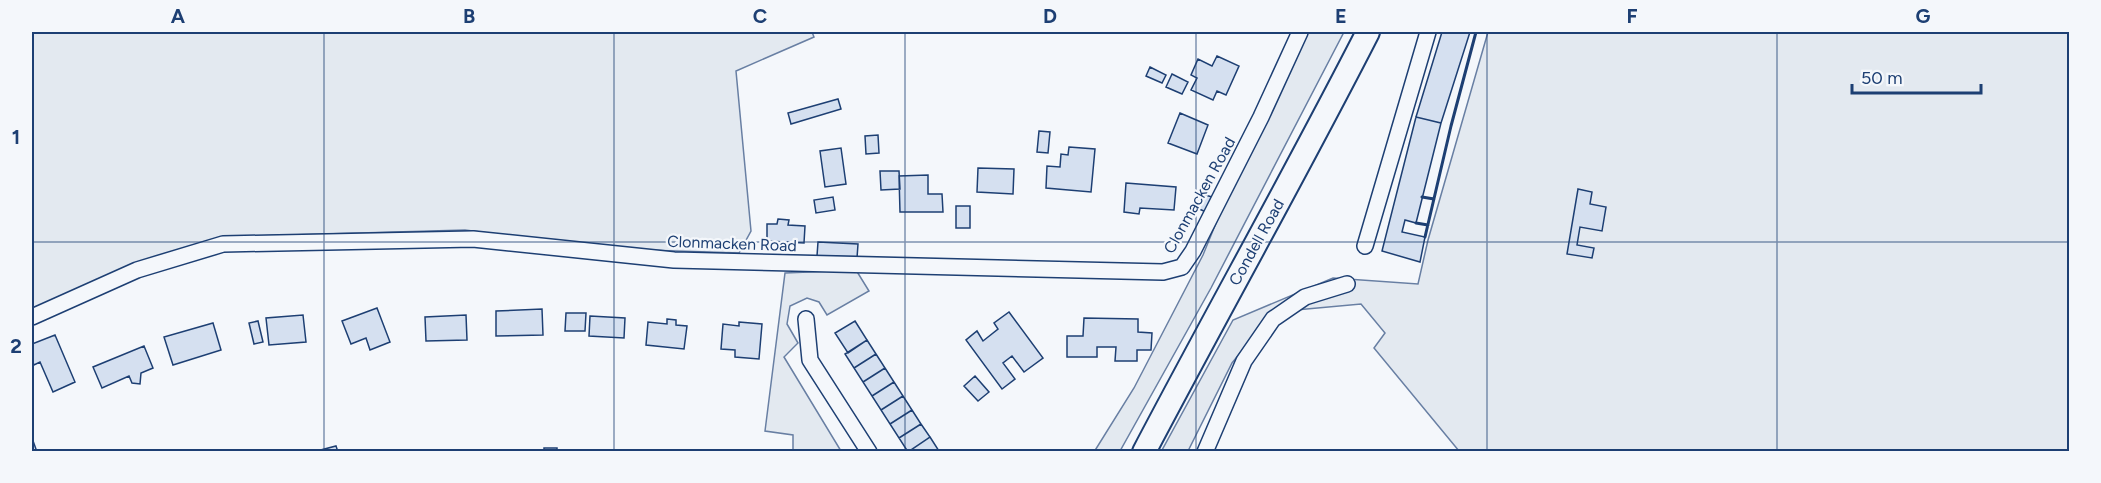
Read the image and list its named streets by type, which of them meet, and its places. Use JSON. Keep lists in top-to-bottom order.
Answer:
{
  "streets": {
    "main road": ["Condell Road"],
    "street": ["Clonmacken Road"]
  },
  "scale_bar": "50 m",
  "grid": {
    "columns": [
      "A",
      "B",
      "C",
      "D",
      "E",
      "F",
      "G"
    ],
    "rows": ["1", "2"]
  }
}
